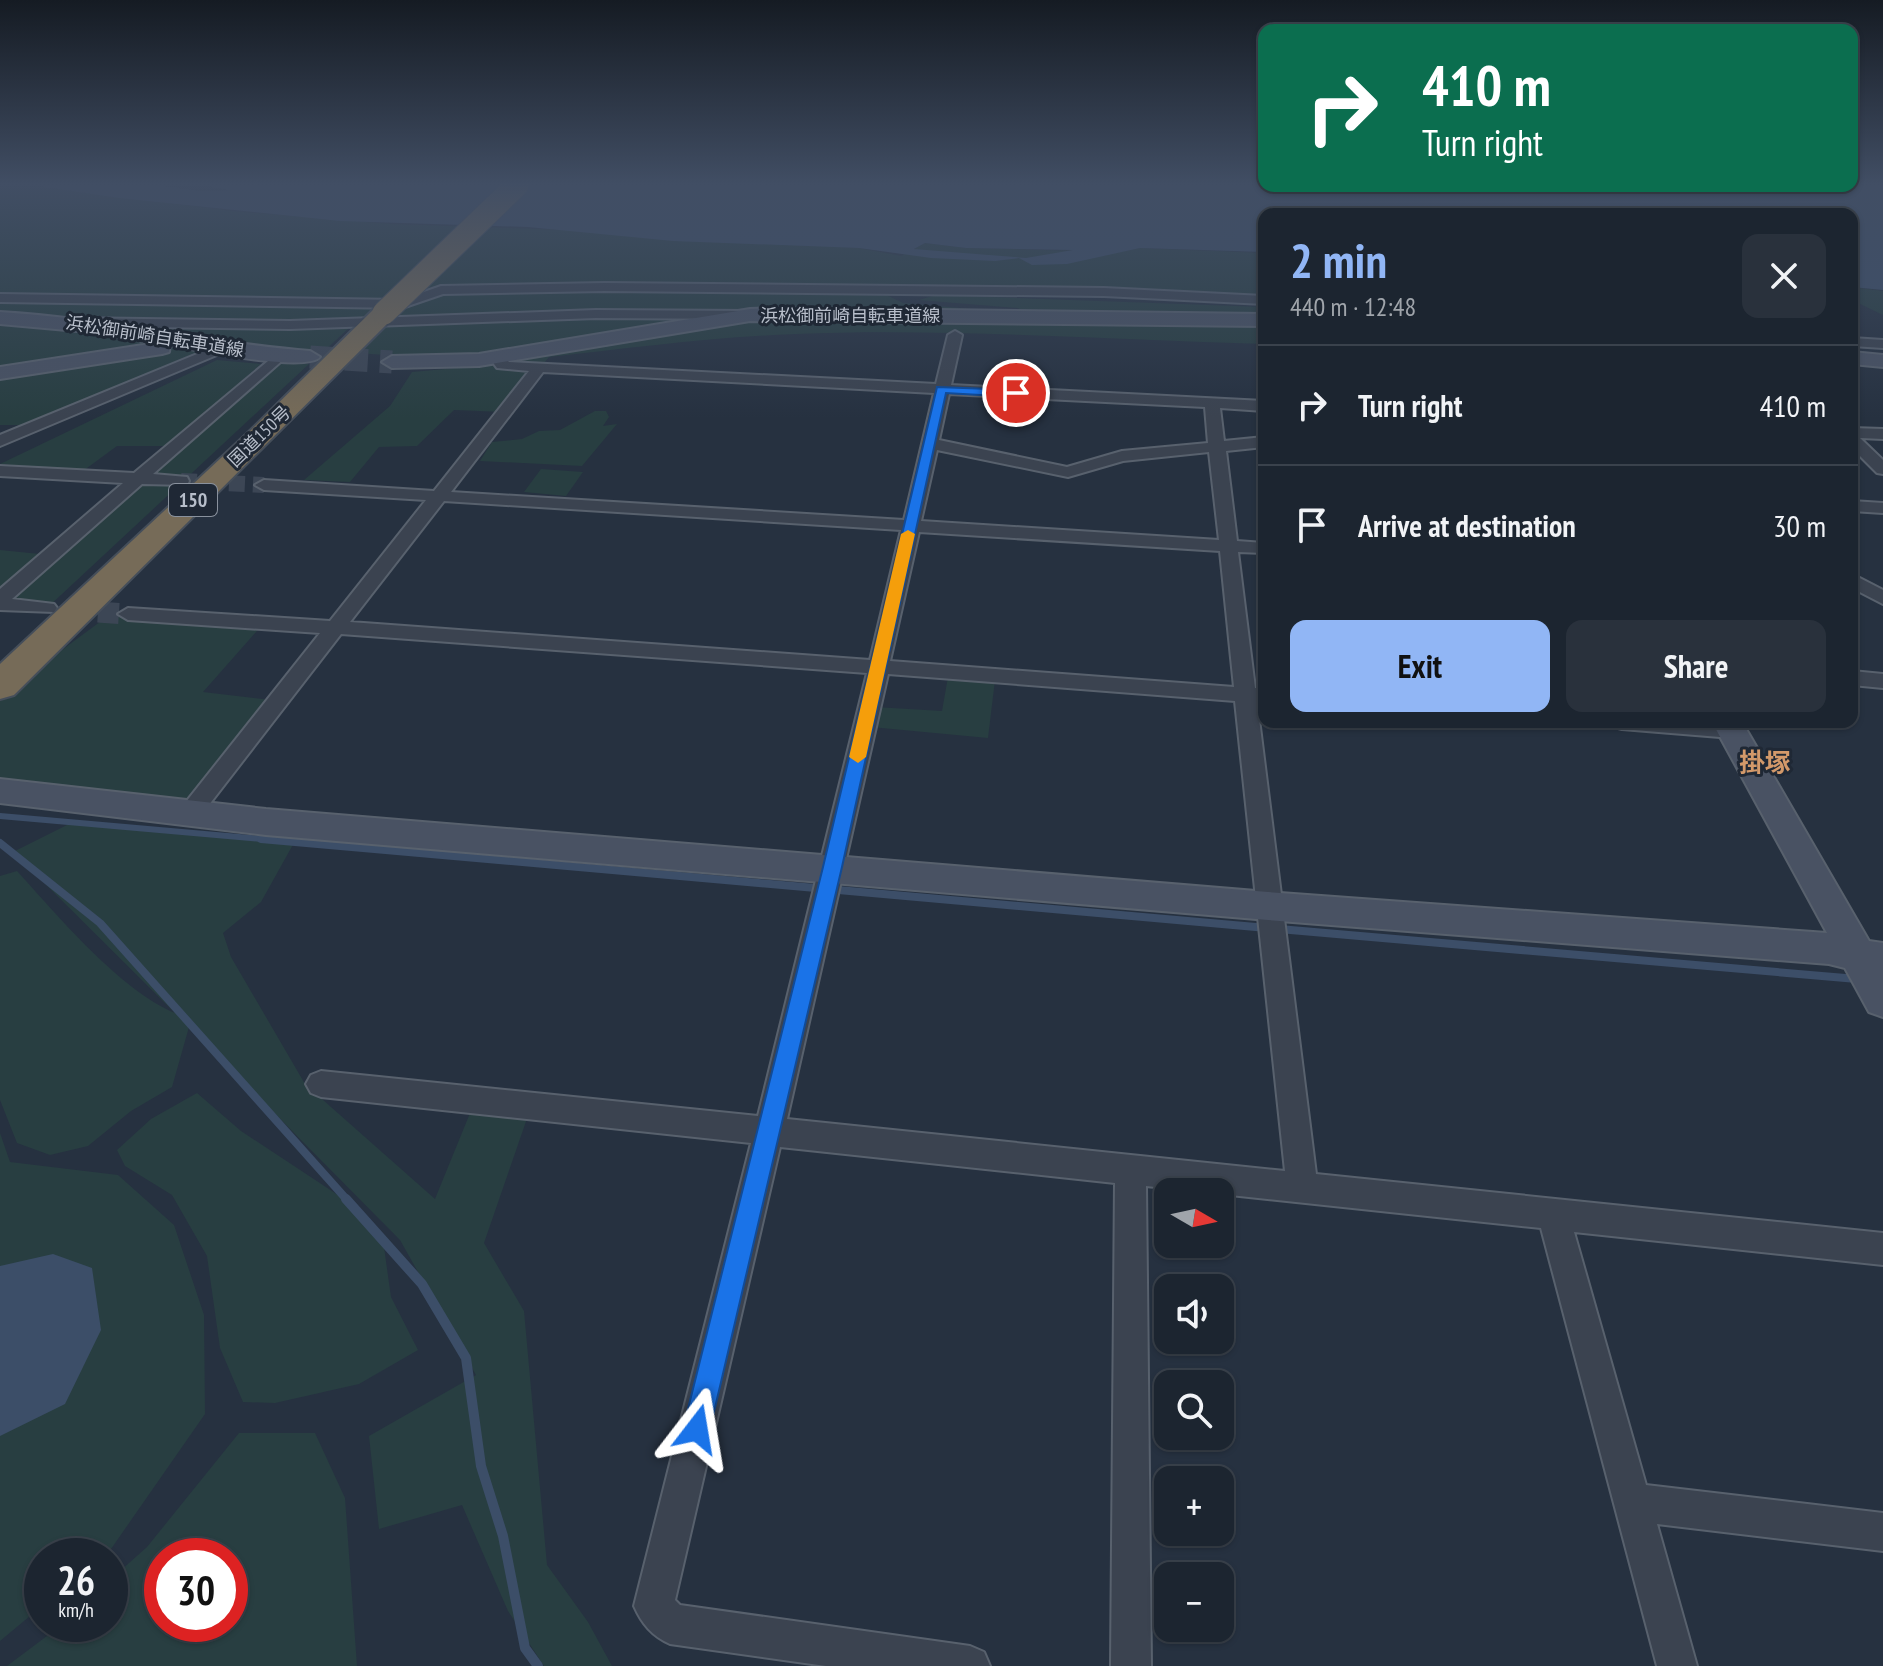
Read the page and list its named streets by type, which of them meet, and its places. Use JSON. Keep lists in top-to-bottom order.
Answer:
{
  "streets": {
    "highway": ["国道150号", "150"],
    "street": ["浜松御前崎自転車道線"]
  },
  "districts": ["掛塚"],
  "north": "right",
  "page": {
    "turn": ["410 m", "Turn right"],
    "heading": ["2 min", "440 m · 12:48"],
    "list": [
      {
        "name": "Turn right",
        "value": "410 m"
      },
      {
        "name": "Arrive at destination",
        "value": "30 m"
      }
    ],
    "buttons": ["Exit", "Share"],
    "map_buttons": ["+", "−"],
    "speed": "26 km/h",
    "limit": "30"
  }
}
